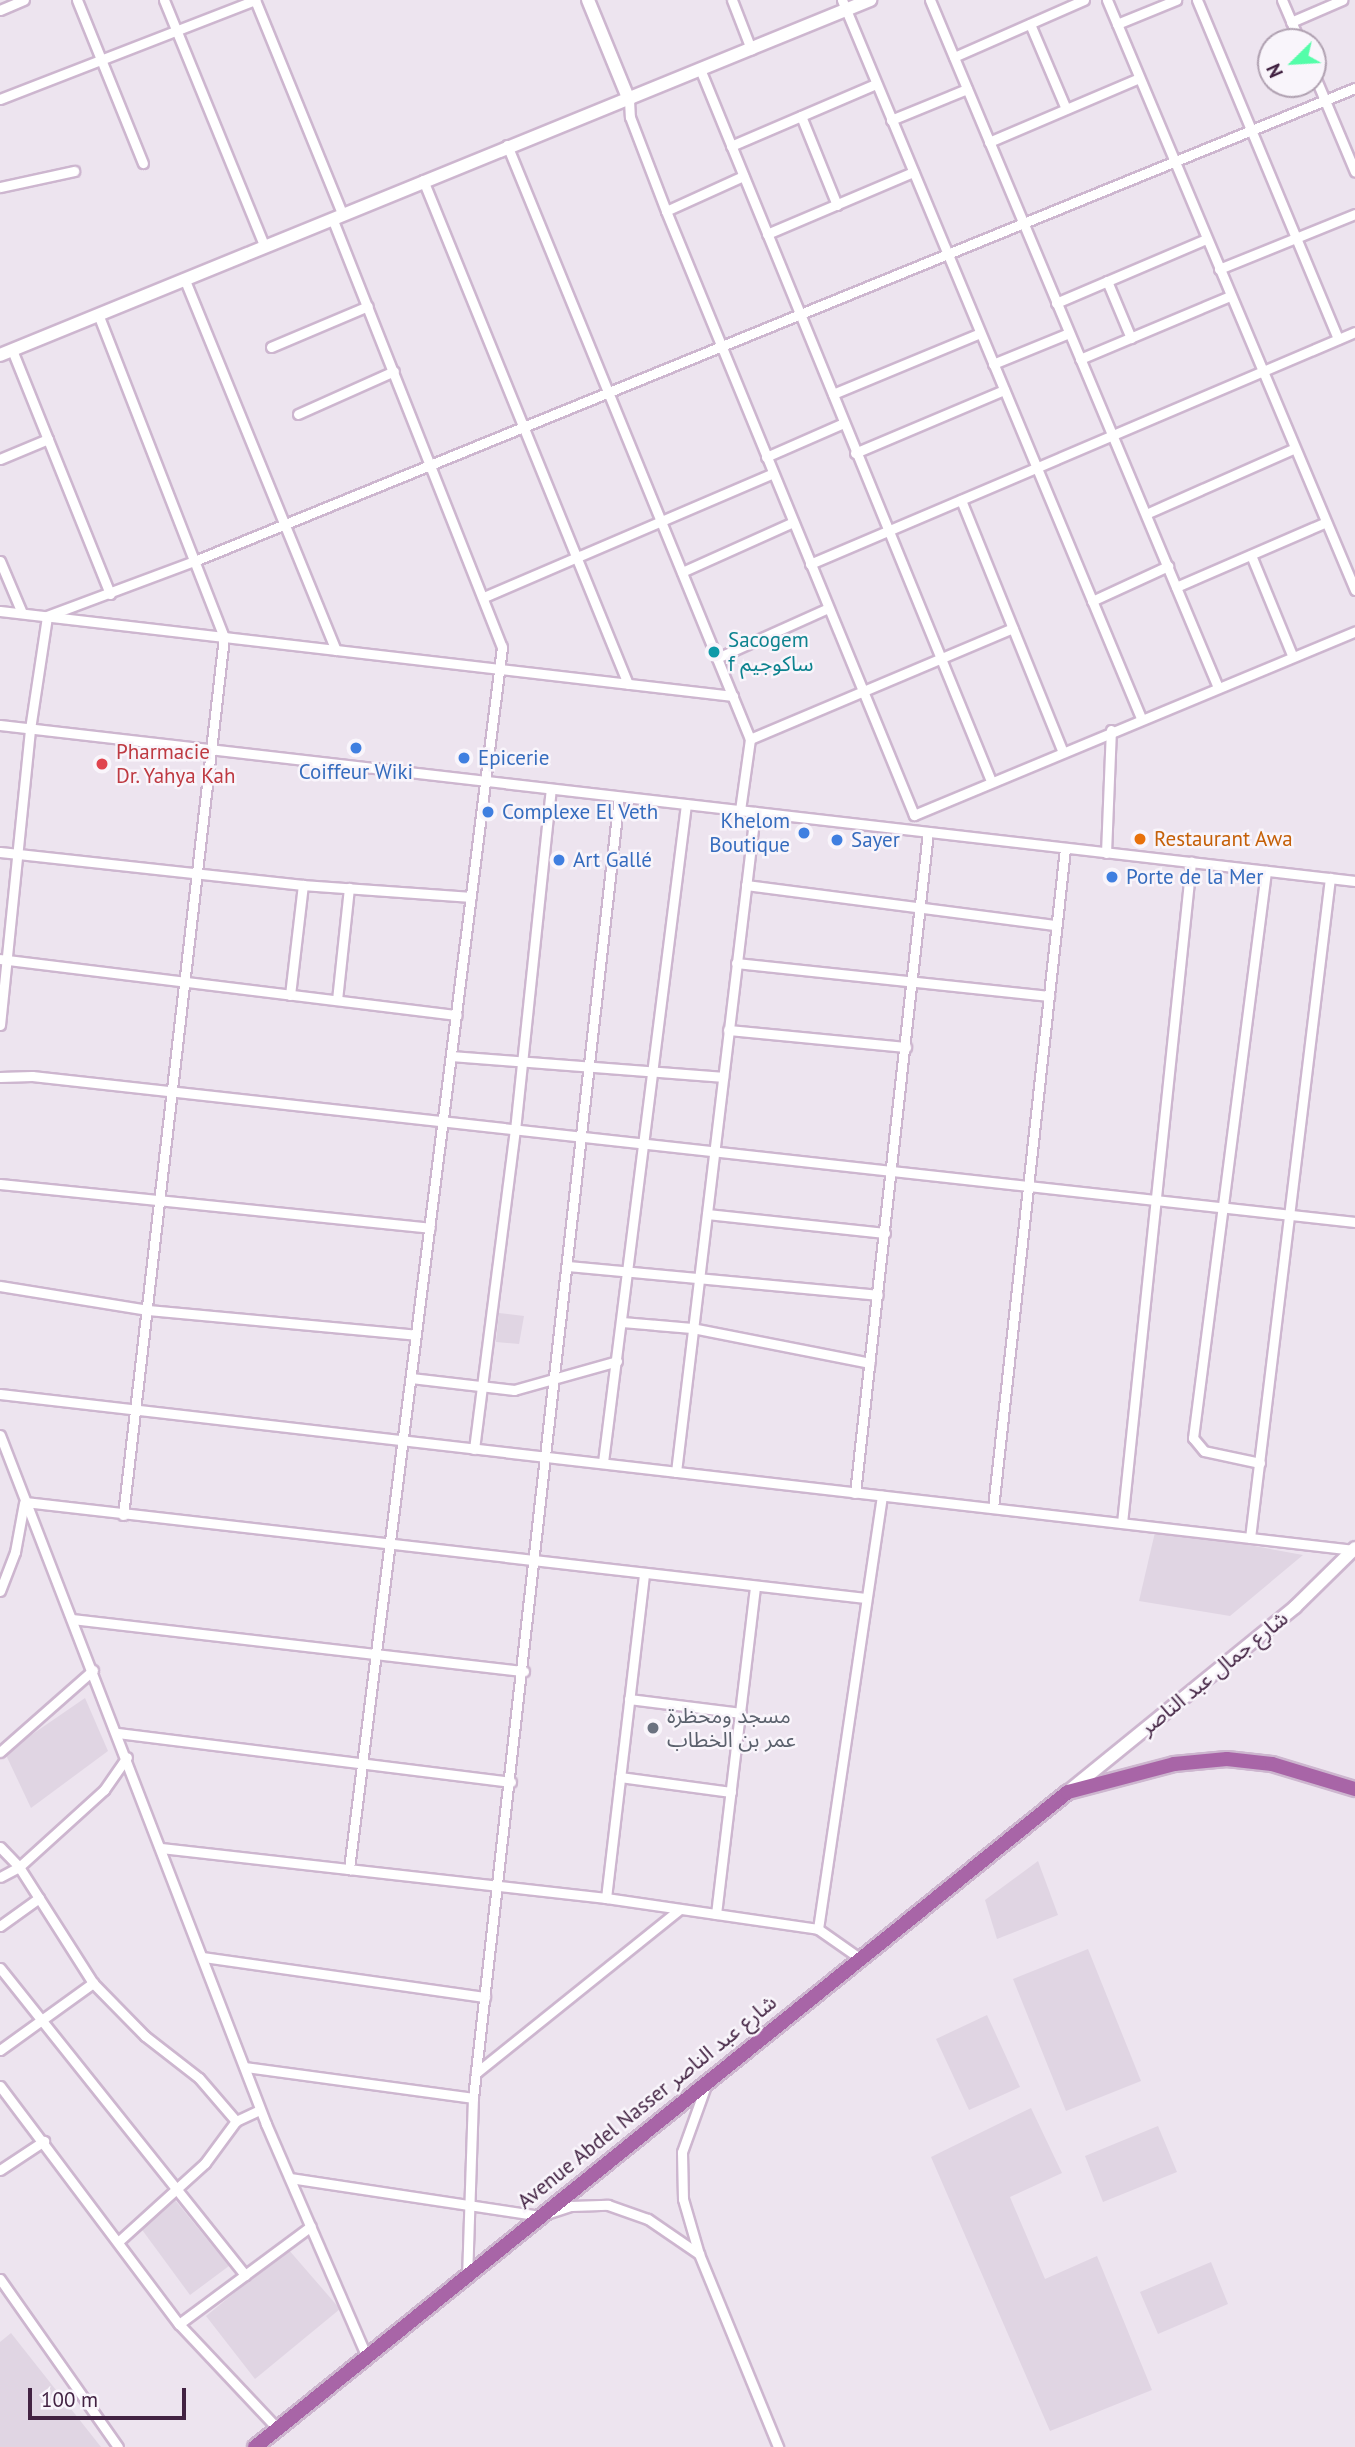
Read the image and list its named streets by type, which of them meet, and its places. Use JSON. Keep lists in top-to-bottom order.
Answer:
{
  "streets": {
    "main road": ["Avenue Abdel Nasser شارع عبد الناصر"],
    "street": ["شارع جمال عبد الناصر"]
  },
  "crossings": [
    ["شارع جمال عبد الناصر", "Avenue Abdel Nasser شارع عبد الناصر"]
  ],
  "places": [
    "Sacogem f ساكوجيم",
    "Coiffeur Wiki",
    "Epicerie",
    "Pharmacie Dr. Yahya Kah",
    "Complexe El Veth",
    "Khelom Boutique",
    "Restaurant Awa",
    "Sayer",
    "Art Gallé",
    "Porte de la Mer",
    "مسجد ومحظرة عمر بن الخطاب"
  ],
  "scale_bar": "100 m",
  "north": "bottom left"
}
